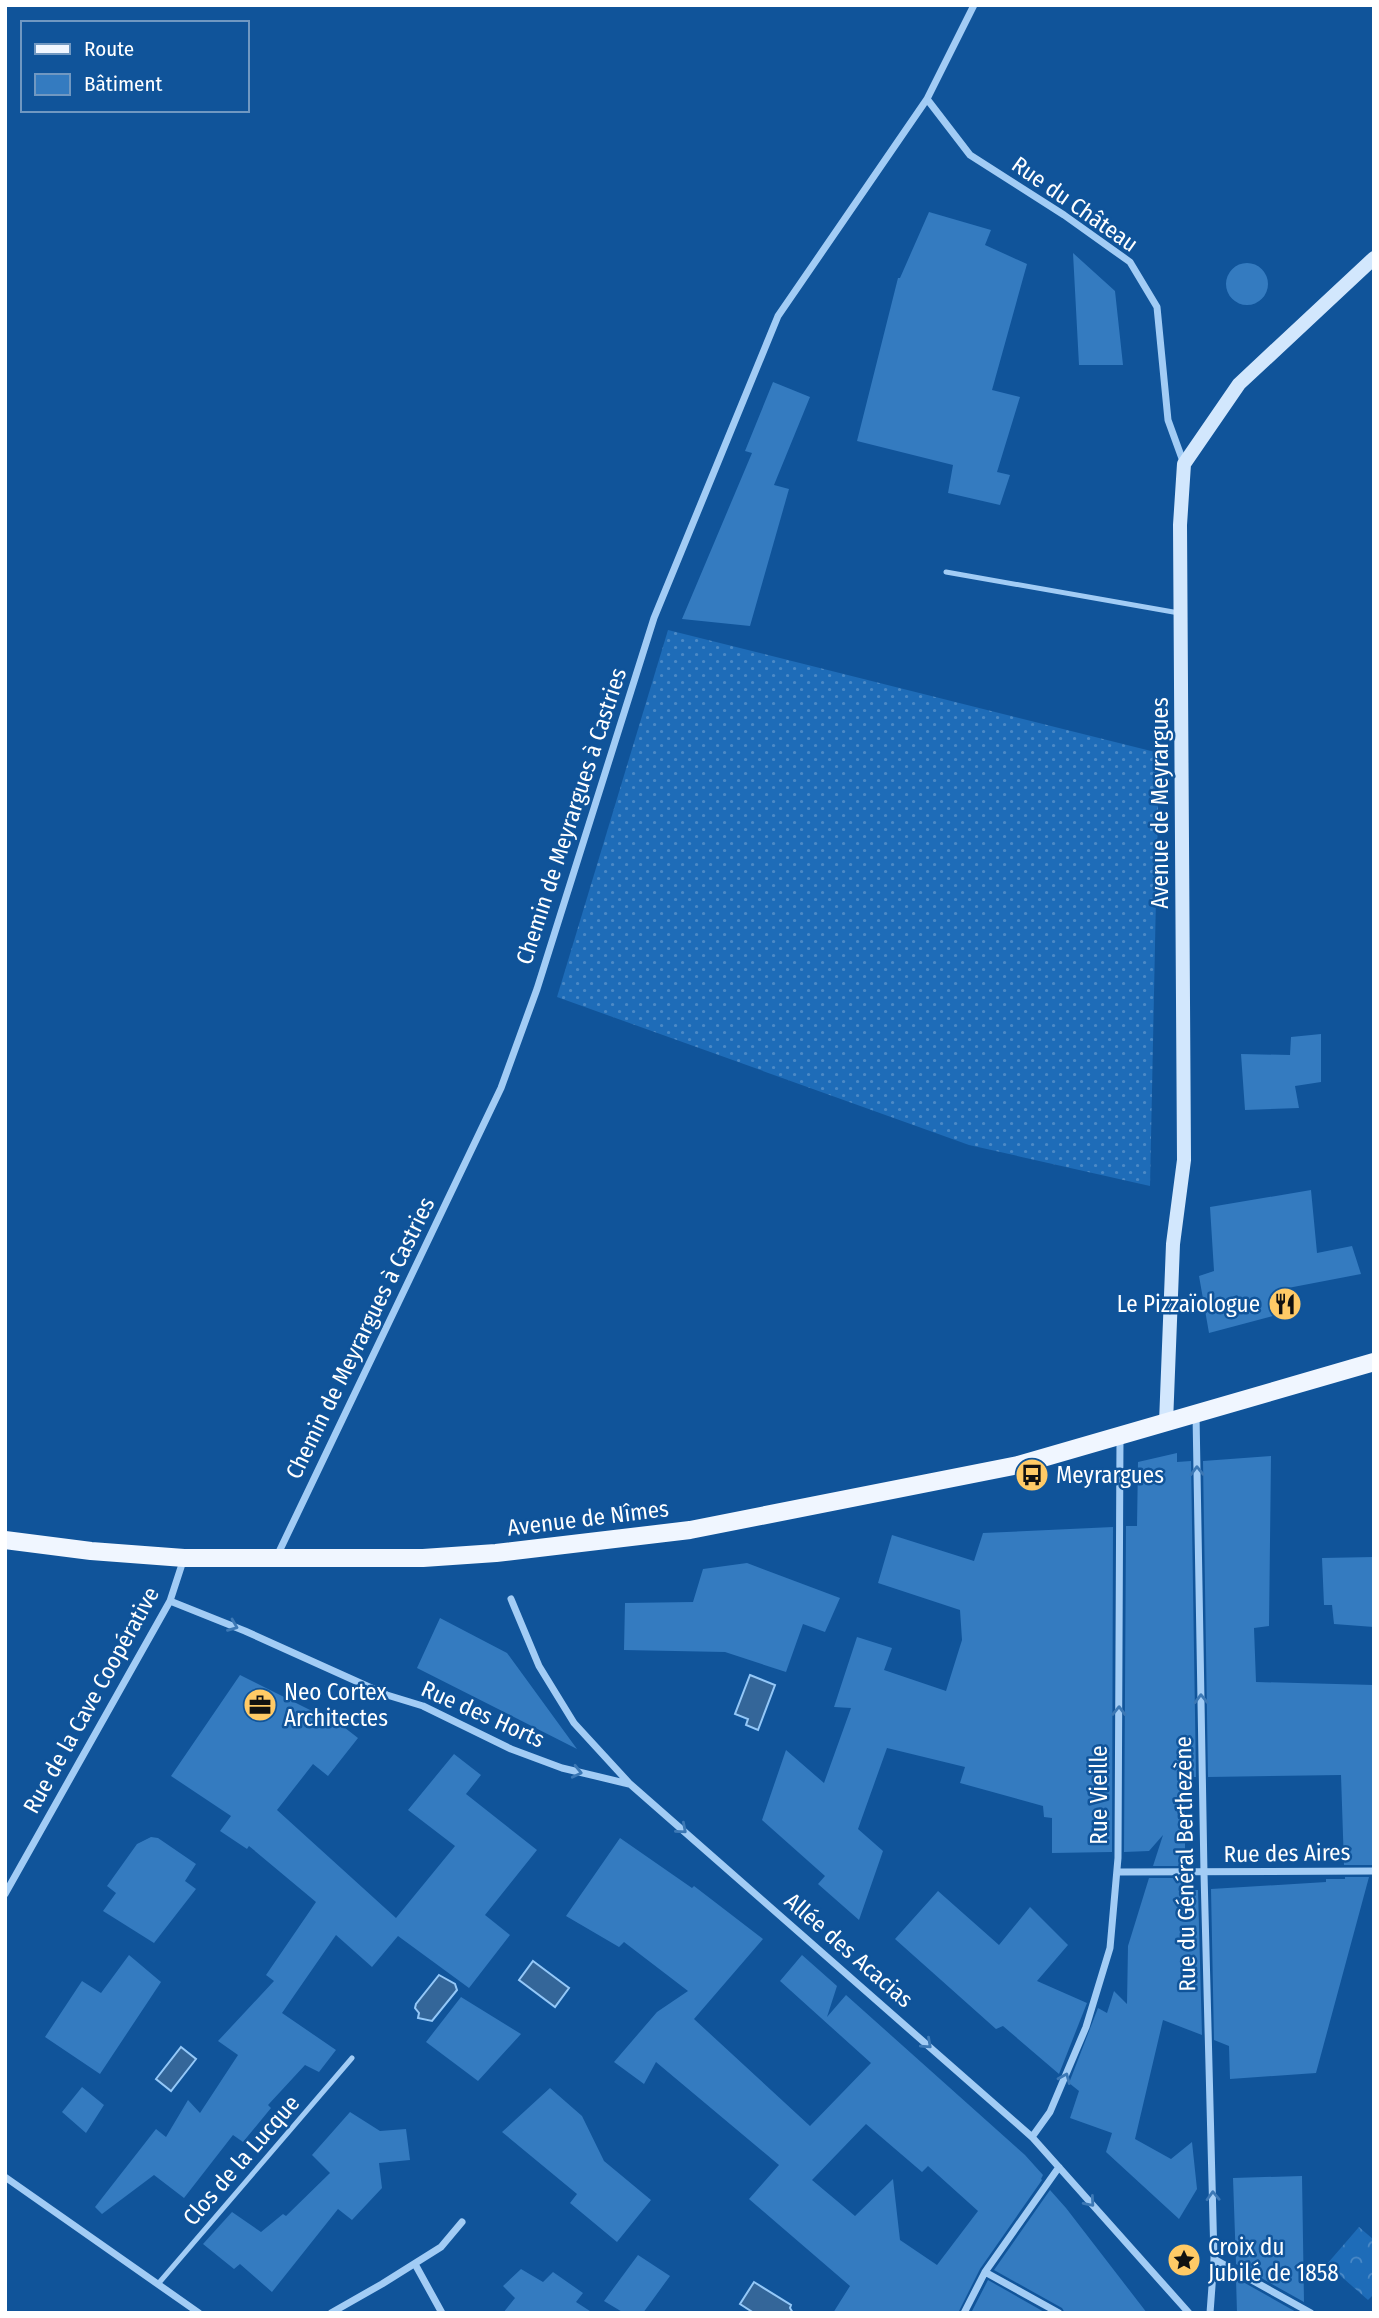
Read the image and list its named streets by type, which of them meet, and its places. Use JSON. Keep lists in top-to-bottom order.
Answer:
{
  "streets": {
    "main road": ["Avenue de Nîmes"],
    "street": [
      "Rue du Château",
      "Avenue de Meyrargues",
      "Chemin de Meyrargues à Castries",
      "Rue de la Cave Coopérative",
      "Rue des Horts",
      "Rue Vieille",
      "Rue des Aires",
      "Rue du Général Berthezène",
      "Allée des Acacias"
    ],
    "lane": ["Clos de la Lucque"]
  },
  "crossings": [
    ["Rue du Château", "Avenue de Meyrargues"],
    ["Rue du Château", "Chemin de Meyrargues à Castries"],
    ["Avenue de Meyrargues", "Avenue de Nîmes"],
    ["Chemin de Meyrargues à Castries", "Avenue de Nîmes"],
    ["Avenue de Nîmes", "Rue de la Cave Coopérative"],
    ["Avenue de Nîmes", "Rue Vieille"],
    ["Avenue de Nîmes", "Rue du Général Berthezène"],
    ["Rue de la Cave Coopérative", "Rue des Horts"],
    ["Rue des Horts", "Allée des Acacias"],
    ["Rue Vieille", "Rue des Aires"],
    ["Rue Vieille", "Allée des Acacias"],
    ["Rue des Aires", "Rue du Général Berthezène"]
  ],
  "one_way": [
    "Rue des Horts",
    "Rue Vieille",
    "Rue du Général Berthezène",
    "Allée des Acacias"
  ],
  "places": {
    "restaurant": ["Le Pizzaïologue"],
    "bus stop": ["Meyrargues"],
    "office": ["Neo Cortex Architectes"],
    "place": ["Croix du Jubilé de 1858"]
  },
  "legend": ["Route", "Bâtiment"]
}
